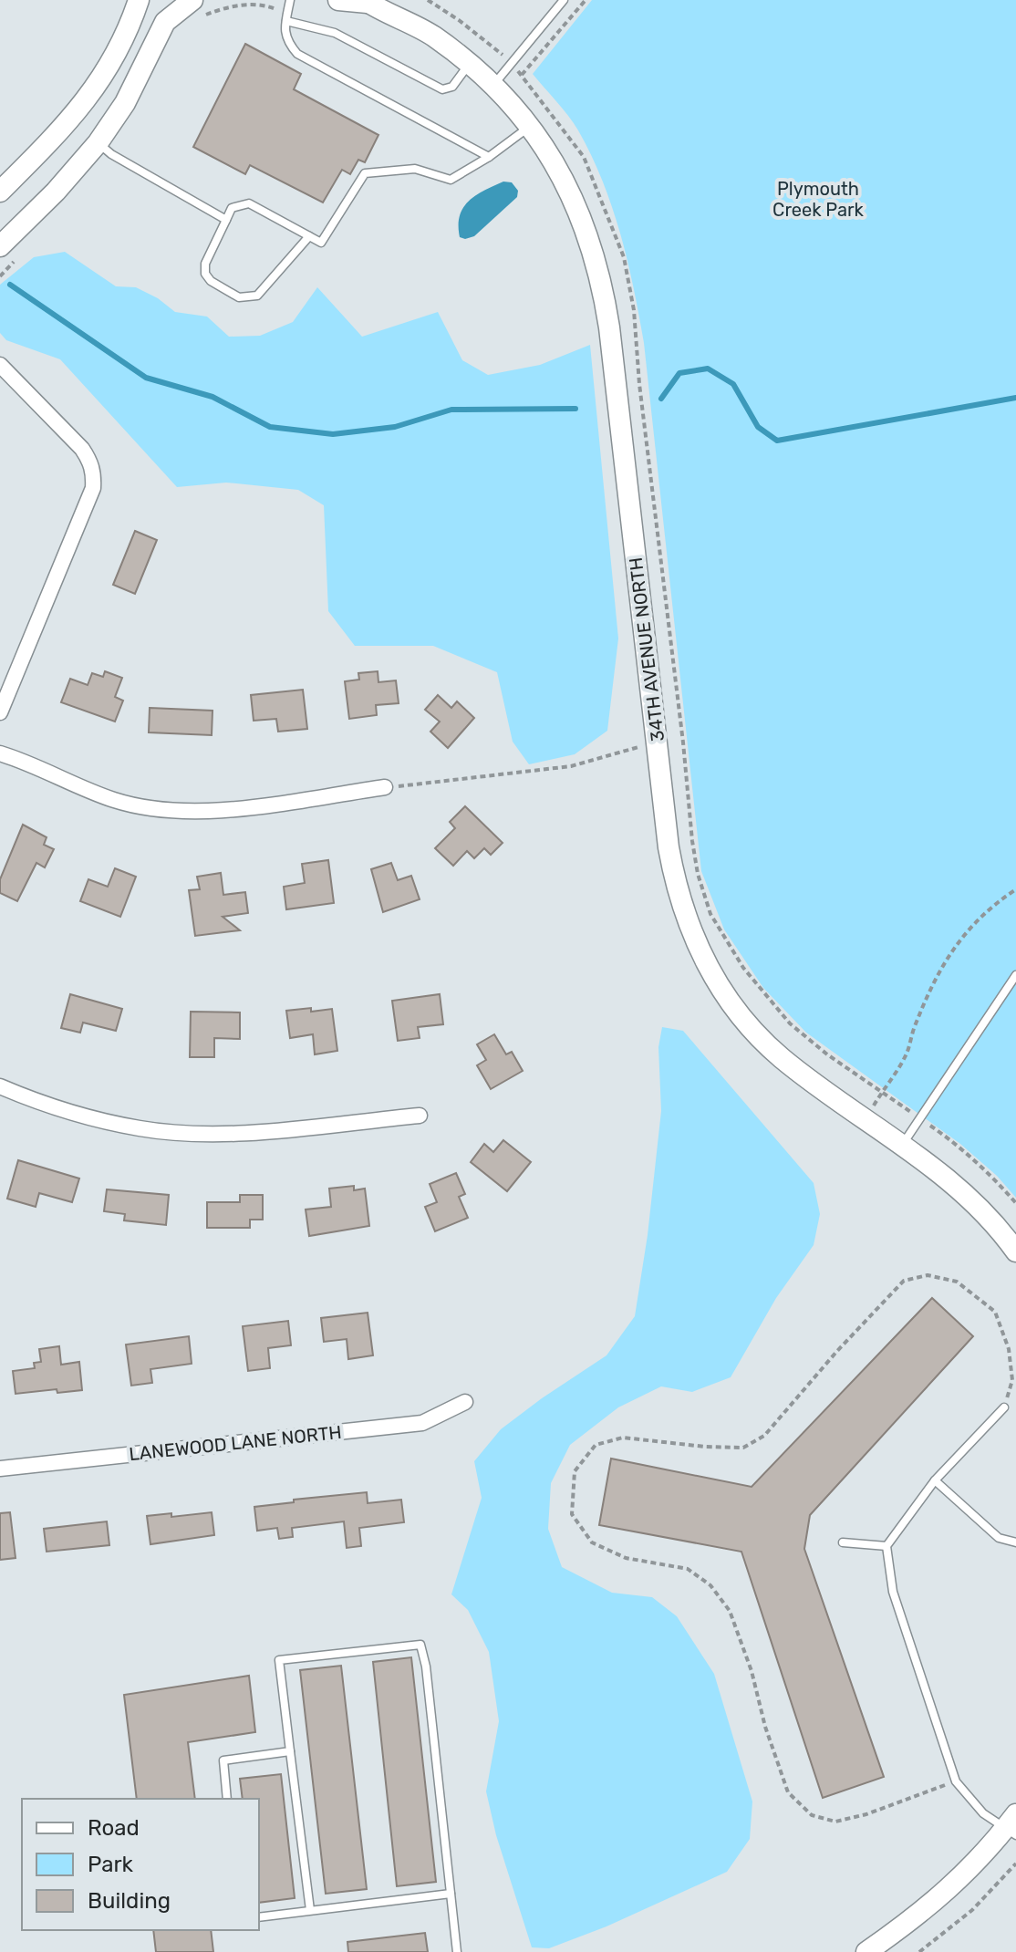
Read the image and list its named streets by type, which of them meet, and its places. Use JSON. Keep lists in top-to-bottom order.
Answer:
{
  "streets": {
    "street": ["34TH AVENUE NORTH", "LANEWOOD LANE NORTH"]
  },
  "parks": ["Plymouth Creek Park"],
  "legend": ["Road", "Park", "Building"]
}
